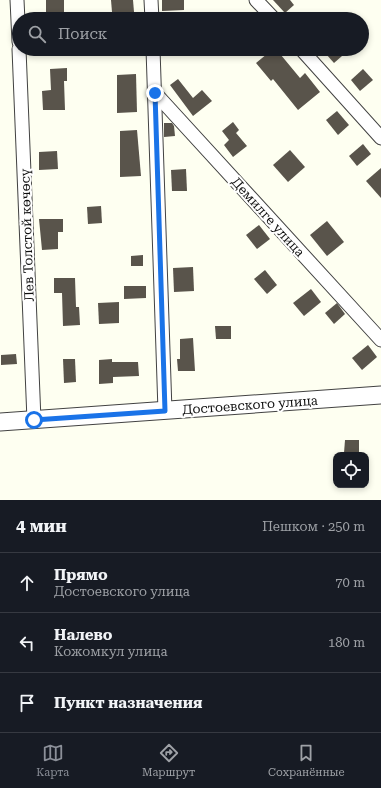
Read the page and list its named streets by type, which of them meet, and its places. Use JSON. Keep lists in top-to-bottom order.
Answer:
{
  "streets": {
    "street": ["Демилге улица", "Лев Толстой көчөсү", "Достоевского улица"]
  },
  "crossings": [
    ["Лев Толстой көчөсү", "Достоевского улица"]
  ],
  "page": {
    "search": "Поиск",
    "heading": ["4 мин", "Пешком · 250 m"],
    "list": [
      ["Прямо", "Достоевского улица", "70 m"],
      ["Налево", "Кожомкул улица", "180 m"],
      "Пункт назначения"
    ],
    "nav": ["Карта", "Маршрут", "Сохранённые"]
  }
}
